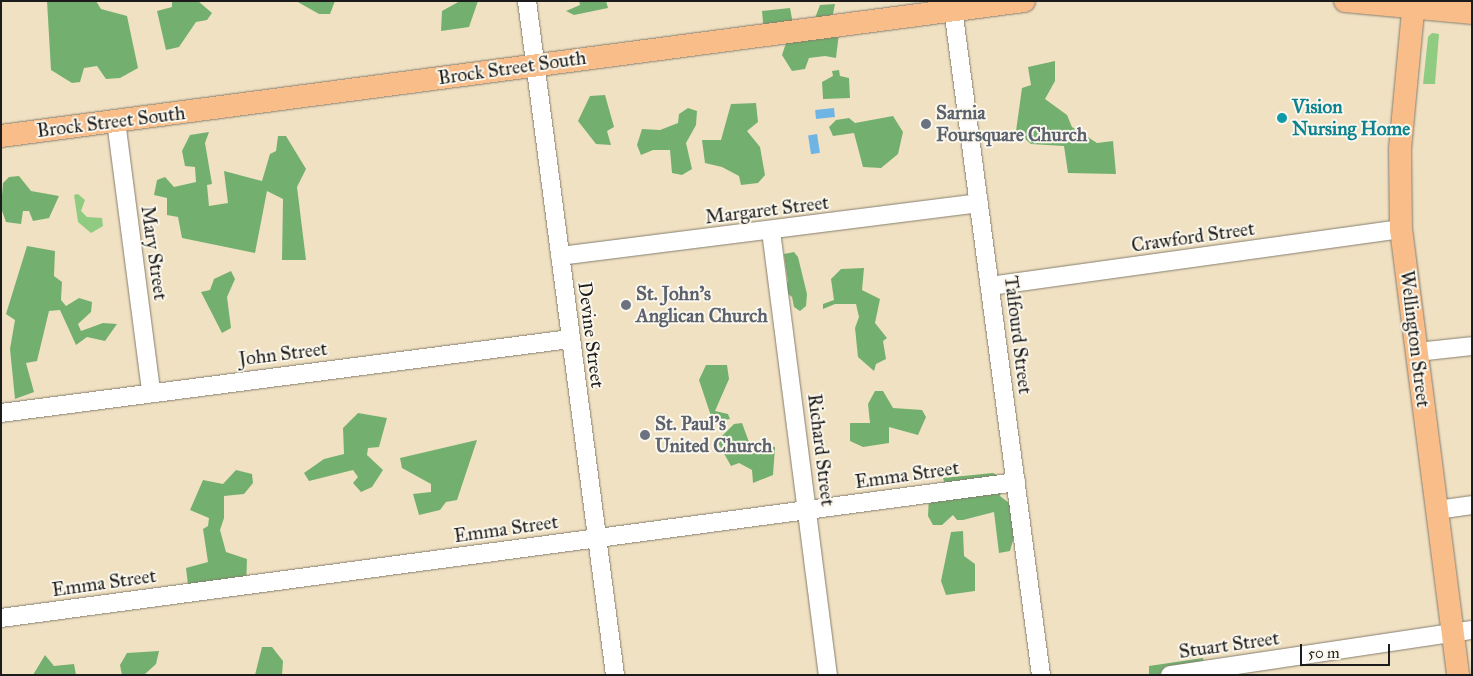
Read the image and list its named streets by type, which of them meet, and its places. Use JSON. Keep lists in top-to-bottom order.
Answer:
{
  "streets": {
    "main road": ["Brock Street South", "Wellington Street"],
    "street": [
      "Margaret Street",
      "Crawford Street",
      "Mary Street",
      "Devine Street",
      "Talfourd Street",
      "John Street",
      "Richard Street",
      "Emma Street",
      "Stuart Street"
    ]
  },
  "crossings": [
    ["Brock Street South", "Mary Street"],
    ["Brock Street South", "Devine Street"],
    ["Brock Street South", "Talfourd Street"],
    ["Margaret Street", "Devine Street"],
    ["Margaret Street", "Talfourd Street"],
    ["Margaret Street", "Richard Street"],
    ["Crawford Street", "Talfourd Street"],
    ["Crawford Street", "Wellington Street"],
    ["Mary Street", "John Street"],
    ["Devine Street", "John Street"],
    ["Devine Street", "Emma Street"],
    ["Talfourd Street", "Emma Street"],
    ["Wellington Street", "Stuart Street"],
    ["Richard Street", "Emma Street"]
  ],
  "places": [
    "Vision Nursing Home",
    "Sarnia Foursquare Church",
    "St. John's Anglican Church",
    "St. Paul's United Church"
  ],
  "scale_bar": "50 m"
}
